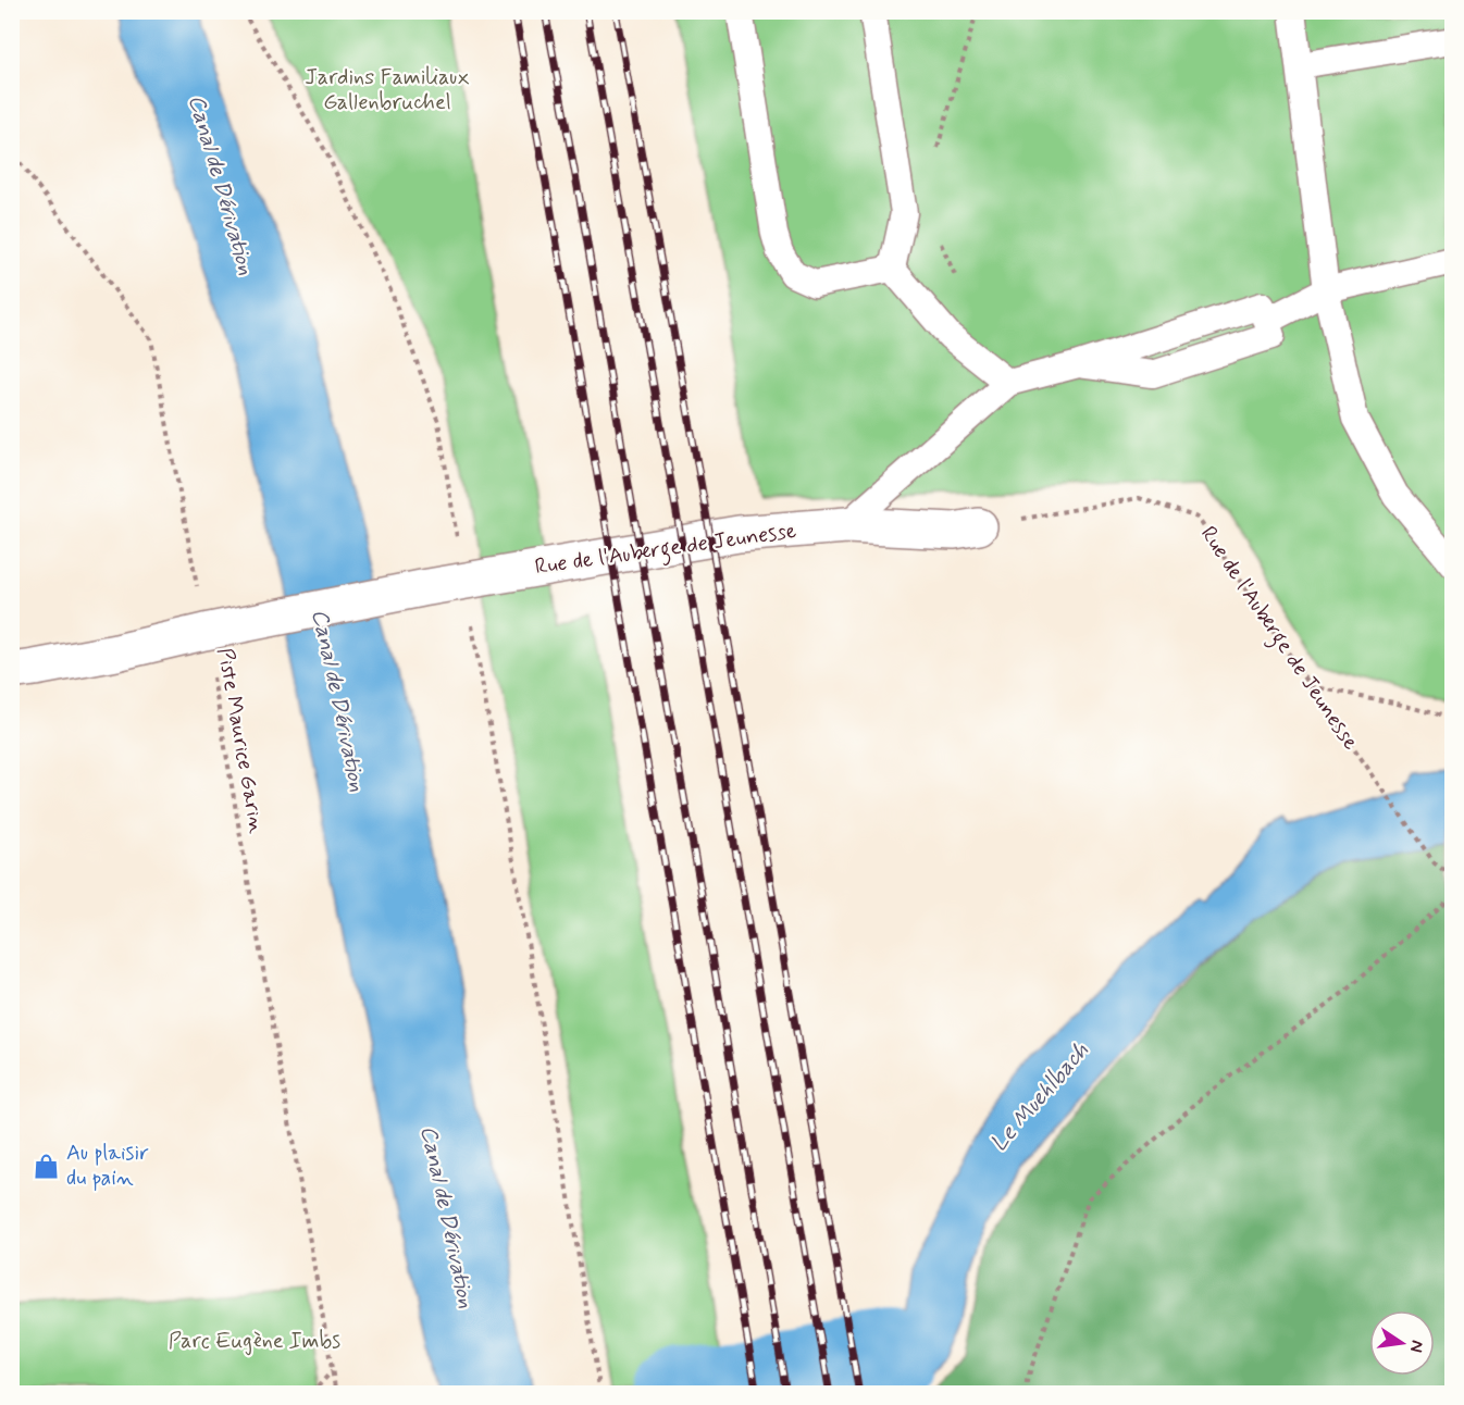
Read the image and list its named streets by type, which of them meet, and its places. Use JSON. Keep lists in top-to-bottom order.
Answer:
{
  "streets": {
    "street": ["Rue de l'Auberge de Jeunesse"],
    "path": ["Piste Maurice Garin"]
  },
  "crossings": [
    ["Rue de l'Auberge de Jeunesse", "Piste Maurice Garin"]
  ],
  "water": ["Canal de Dérivation", "Le Muehlbach"],
  "parks": ["Jardins Familiaux Gallenbruchel", "Parc Eugène Imbs"],
  "places": {
    "shop": ["Au plaisir du pain"]
  },
  "north": "right"
}
